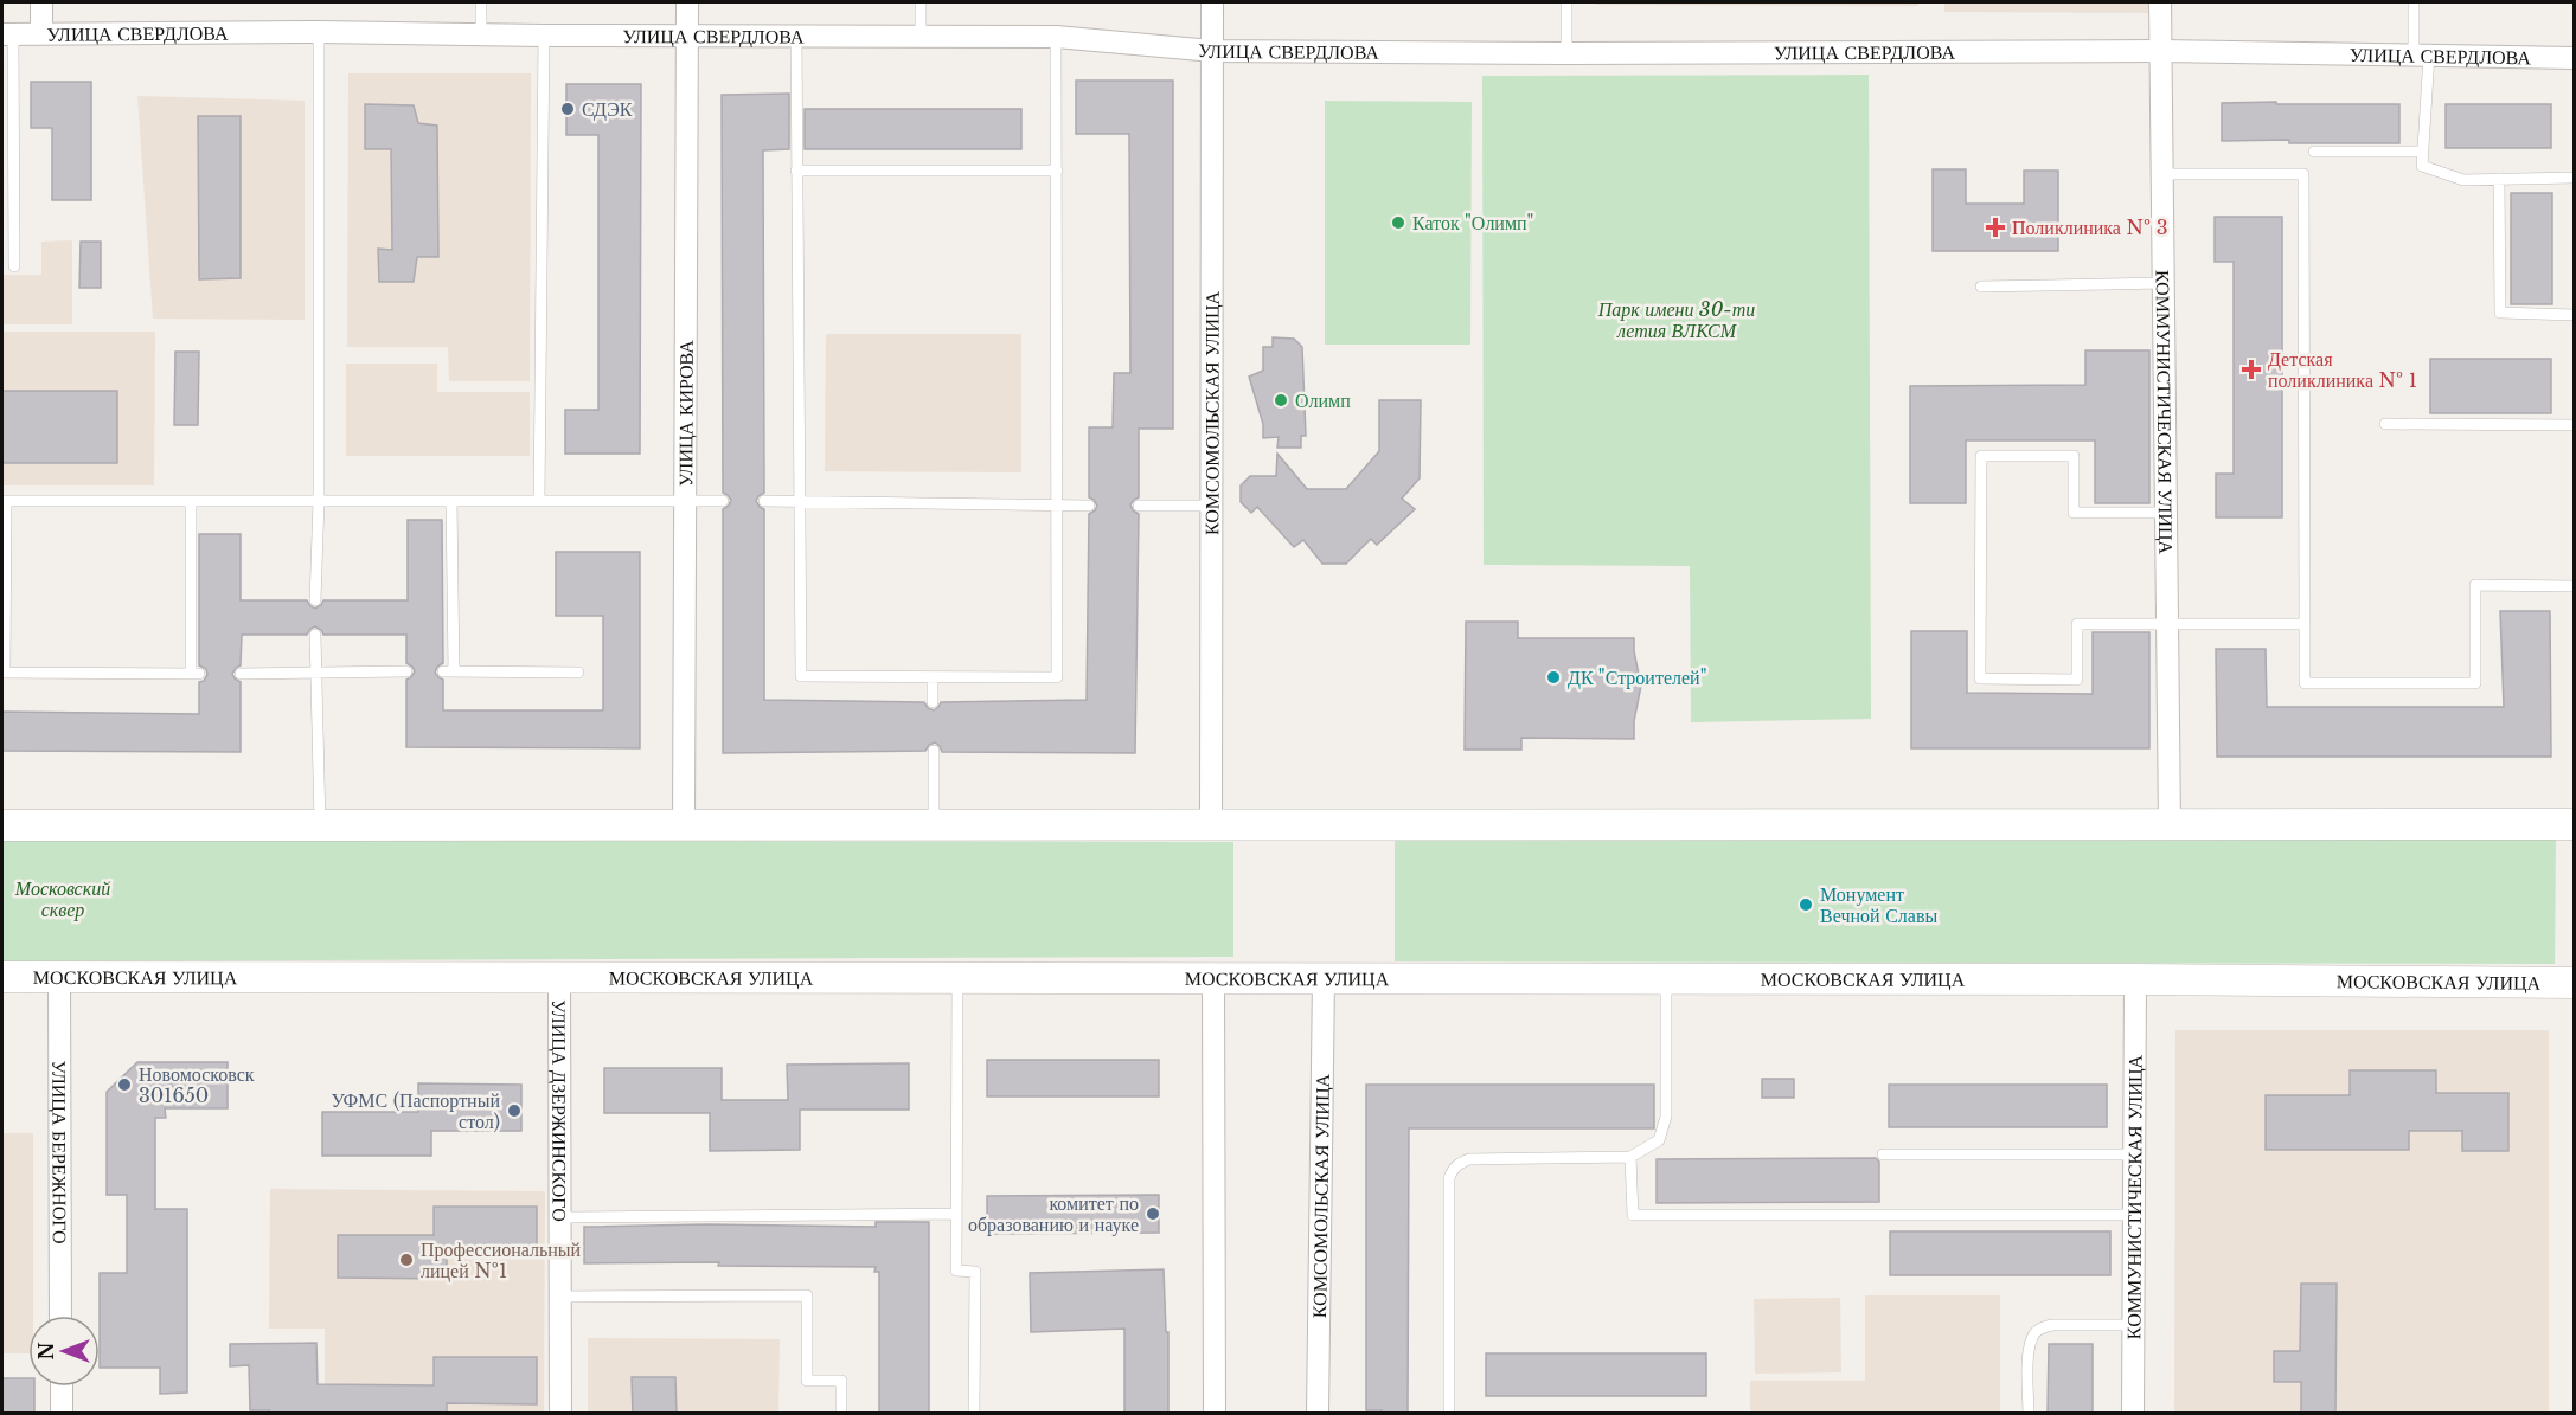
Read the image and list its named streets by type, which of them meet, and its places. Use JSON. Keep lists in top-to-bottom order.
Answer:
{
  "streets": {
    "main road": ["МОСКОВСКАЯ УЛИЦА"],
    "street": [
      "УЛИЦА СВЕРДЛОВА",
      "УЛИЦА КИРОВА",
      "КОМСОМОЛЬСКАЯ УЛИЦА",
      "КОММУНИСТИЧЕСКАЯ УЛИЦА",
      "УЛИЦА ДЗЕРЖИНСКОГО",
      "УЛИЦА БЕРЕЖНОГО"
    ]
  },
  "crossings": [
    ["УЛИЦА СВЕРДЛОВА", "УЛИЦА КИРОВА"],
    ["УЛИЦА СВЕРДЛОВА", "КОМСОМОЛЬСКАЯ УЛИЦА"],
    ["УЛИЦА СВЕРДЛОВА", "КОММУНИСТИЧЕСКАЯ УЛИЦА"],
    ["КОМСОМОЛЬСКАЯ УЛИЦА", "МОСКОВСКАЯ УЛИЦА"],
    ["КОММУНИСТИЧЕСКАЯ УЛИЦА", "МОСКОВСКАЯ УЛИЦА"],
    ["МОСКОВСКАЯ УЛИЦА", "УЛИЦА ДЗЕРЖИНСКОГО"],
    ["МОСКОВСКАЯ УЛИЦА", "УЛИЦА БЕРЕЖНОГО"]
  ],
  "parks": ["Парк имени 30-ти летия ВЛКСМ", "Московский сквер"],
  "places": {
    "other": [
      "СДЭК",
      "Каток \"Олимп\"",
      "Олимп",
      "ДК \"Строителей\"",
      "Монумент Вечной Славы",
      "Новомосковск 301650",
      "УФМС (Паспортный стол)",
      "комитет по образованию и науке",
      "Профессиональный лицей №1"
    ],
    "health": ["Поликлиника № 3", "Детская поликлиника № 1"]
  },
  "north": "left"
}
